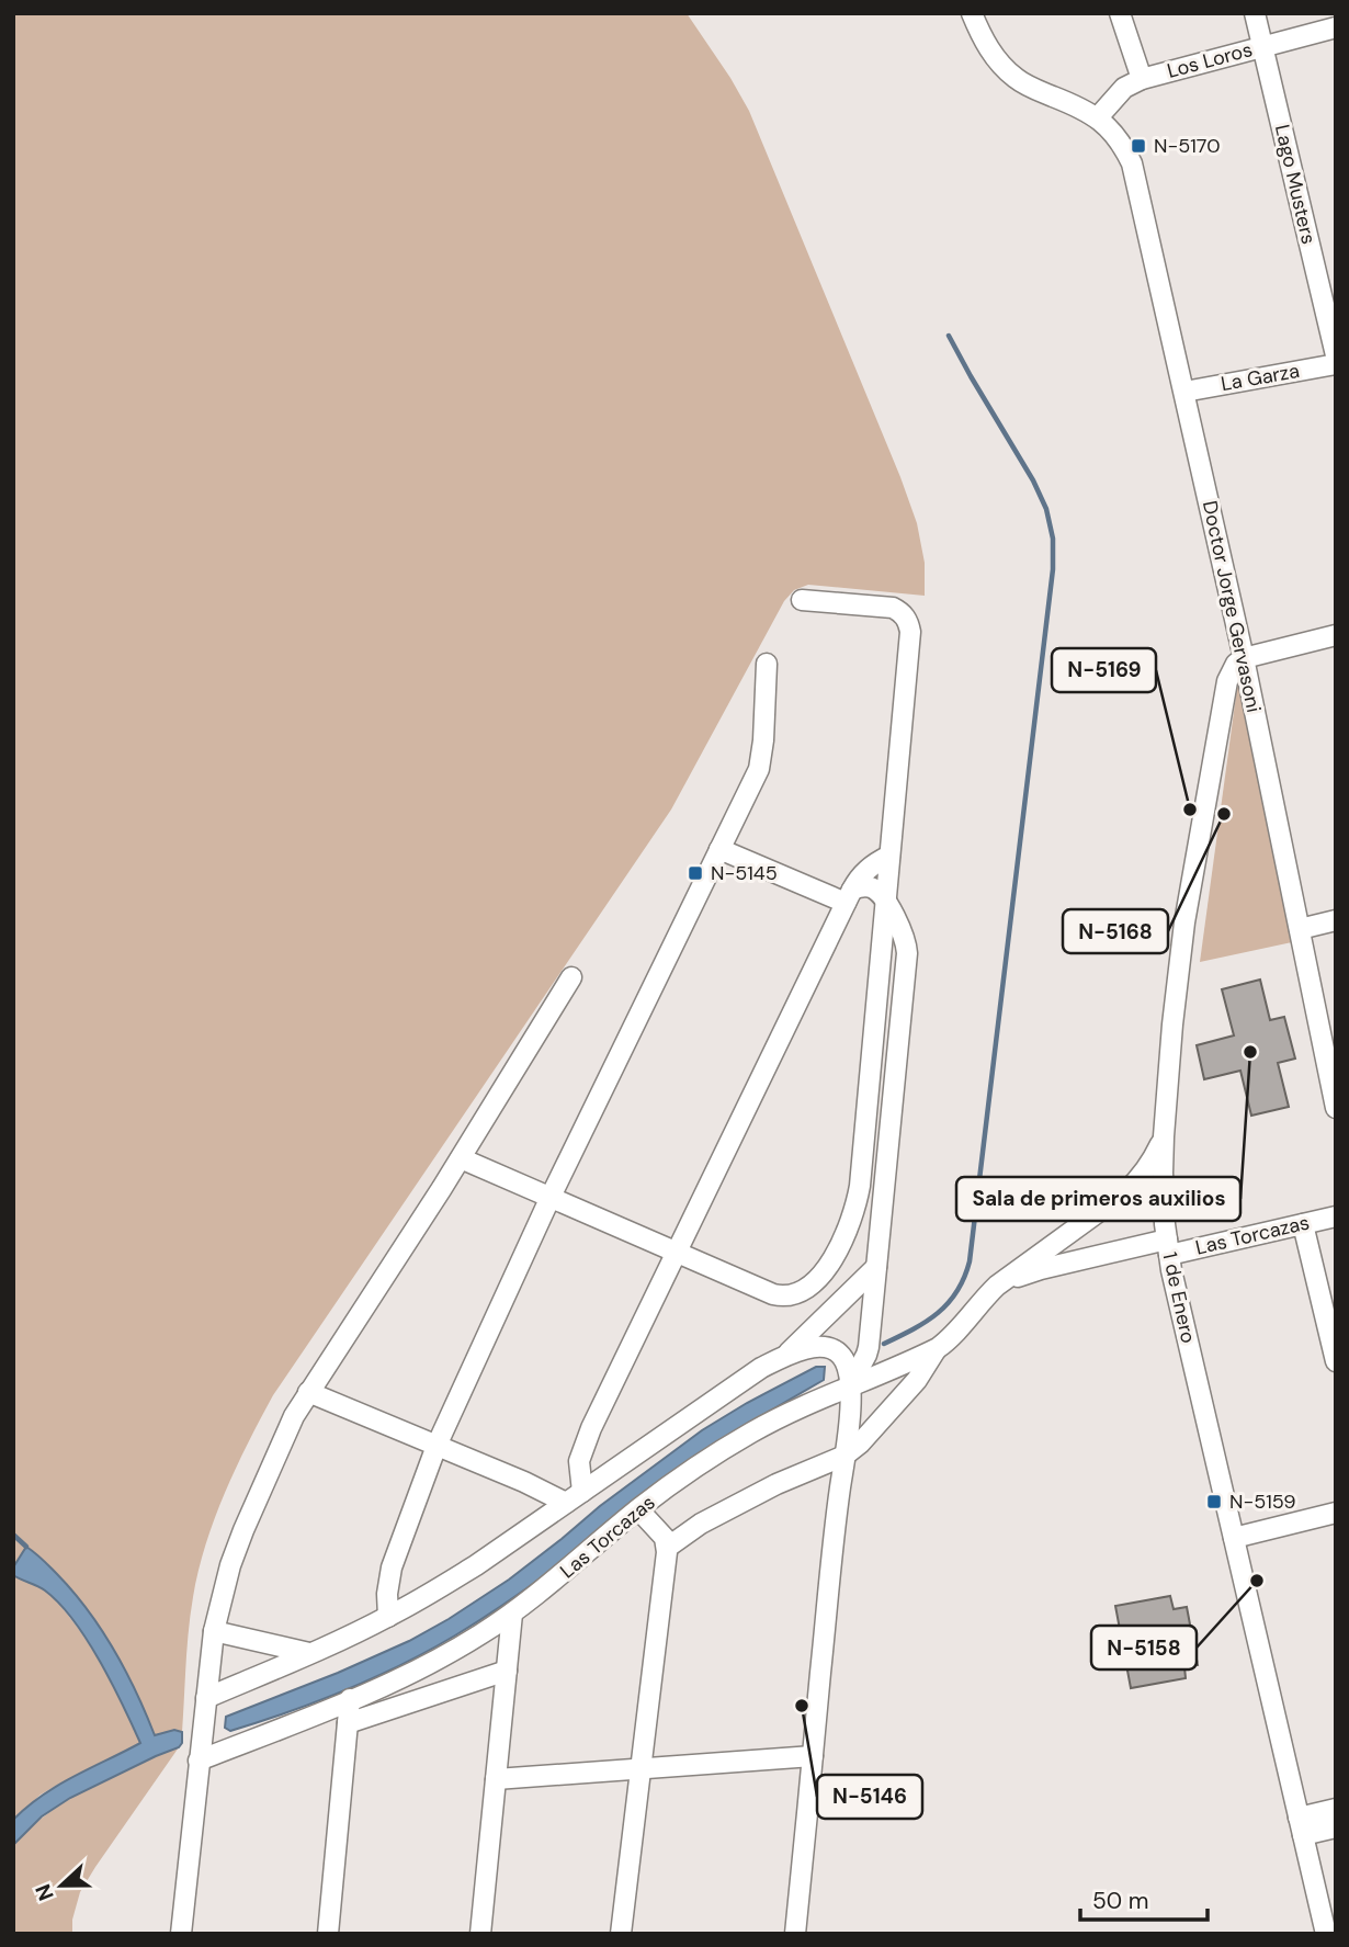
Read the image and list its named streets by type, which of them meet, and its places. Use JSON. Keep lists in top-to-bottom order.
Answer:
{
  "streets": {
    "street": [
      "Los Loros",
      "Lago Musters",
      "La Garza",
      "Doctor Jorge Gervasoni",
      "Las Torcazas",
      "1 de Enero"
    ]
  },
  "crossings": [
    ["Los Loros", "Lago Musters"],
    ["Los Loros", "Doctor Jorge Gervasoni"],
    ["La Garza", "Doctor Jorge Gervasoni"],
    ["Doctor Jorge Gervasoni", "1 de Enero"],
    ["Las Torcazas", "1 de Enero"]
  ],
  "places": {
    "transit": ["N-5170", "N-5145", "N-5159"],
    "other": [
      "N-5169",
      "N-5168",
      "Sala de primeros auxilios",
      "N-5158",
      "N-5146"
    ]
  },
  "scale_bar": "50 m",
  "north": "left"
}
